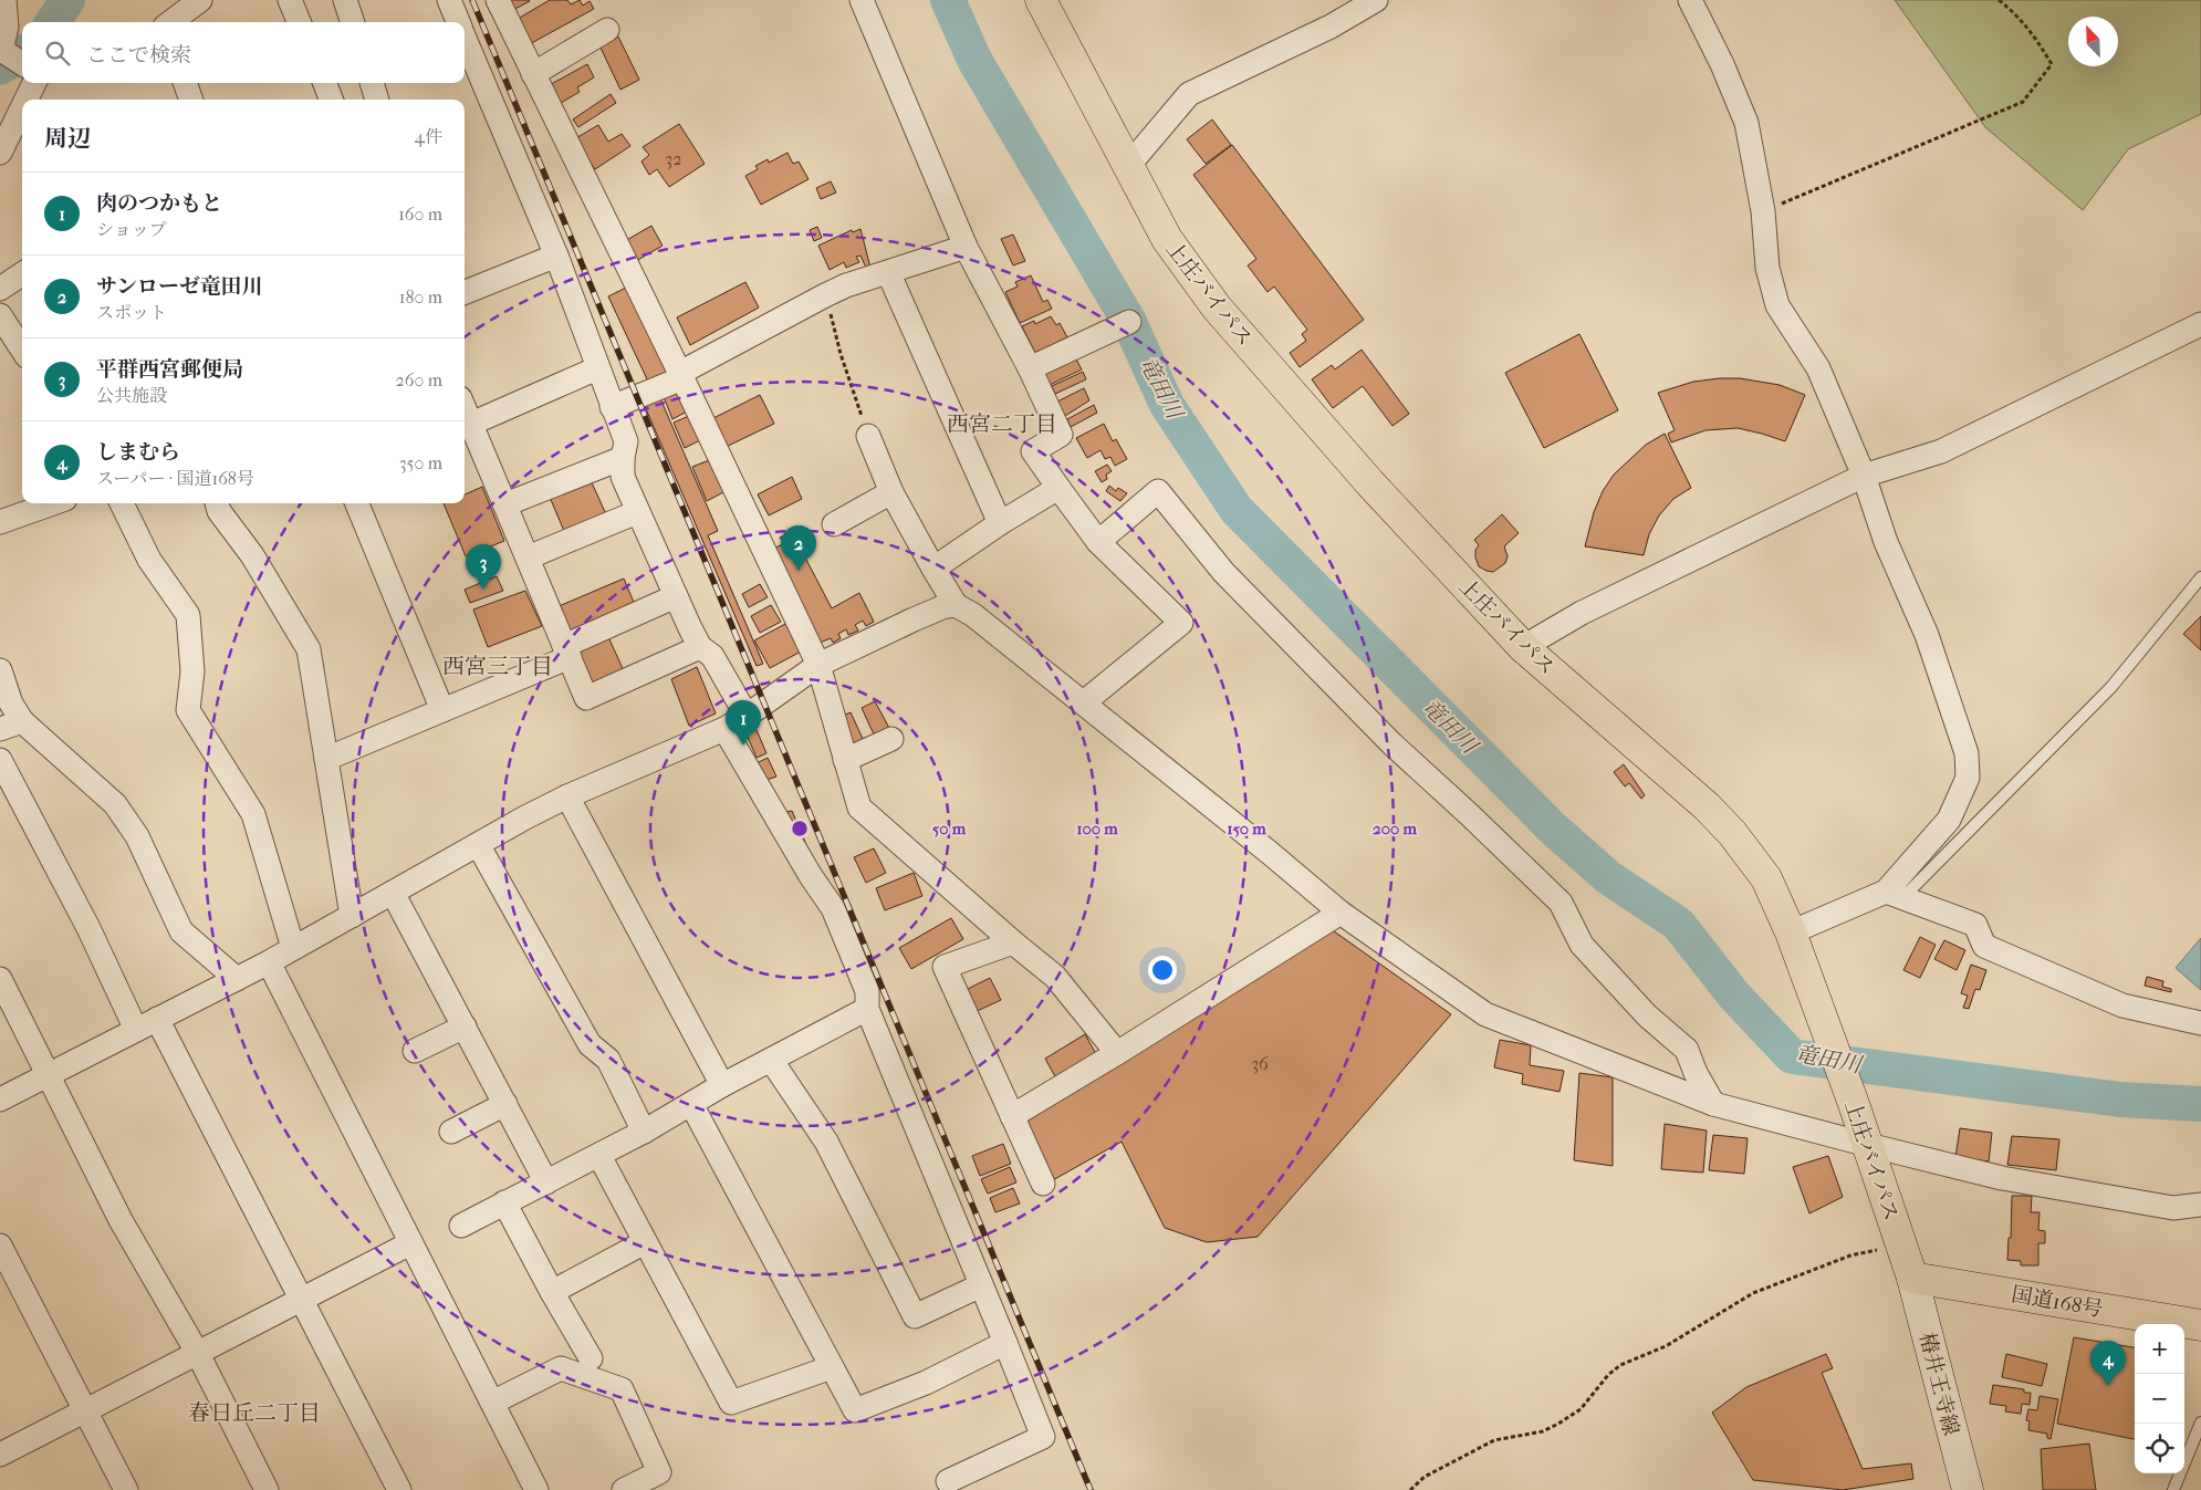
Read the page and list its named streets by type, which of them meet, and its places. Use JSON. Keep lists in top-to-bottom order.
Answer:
{
  "streets": {
    "highway": ["上庄バイパス", "国道168号"],
    "main road": ["椿井王寺線"]
  },
  "crossings": [
    ["上庄バイパス", "国道168号"],
    ["上庄バイパス", "椿井王寺線"],
    ["国道168号", "椿井王寺線"]
  ],
  "districts": ["西宮二丁目", "西宮三丁目", "春日丘二丁目"],
  "water": ["竜田川"],
  "house_numbers": ["32", "36"],
  "north": "top left",
  "page": {
    "search": "ここで検索",
    "heading": ["周辺", "4件"],
    "list": [
      {
        "mark": "1",
        "name": "肉のつかもと",
        "note": "ショップ",
        "value": "160 m"
      },
      {
        "mark": "2",
        "name": "サンローゼ竜田川",
        "note": "スポット",
        "value": "180 m"
      },
      {
        "mark": "3",
        "name": "平群西宮郵便局",
        "note": "公共施設",
        "value": "260 m"
      },
      {
        "mark": "4",
        "name": "しまむら",
        "note": "スーパー · 国道168号",
        "value": "350 m"
      }
    ],
    "pins": [
      "2",
      "3",
      "1",
      "4"
    ],
    "map_buttons": ["+", "−"]
  },
  "rings": [
    "50 m",
    "100 m",
    "150 m",
    "200 m"
  ]
}
